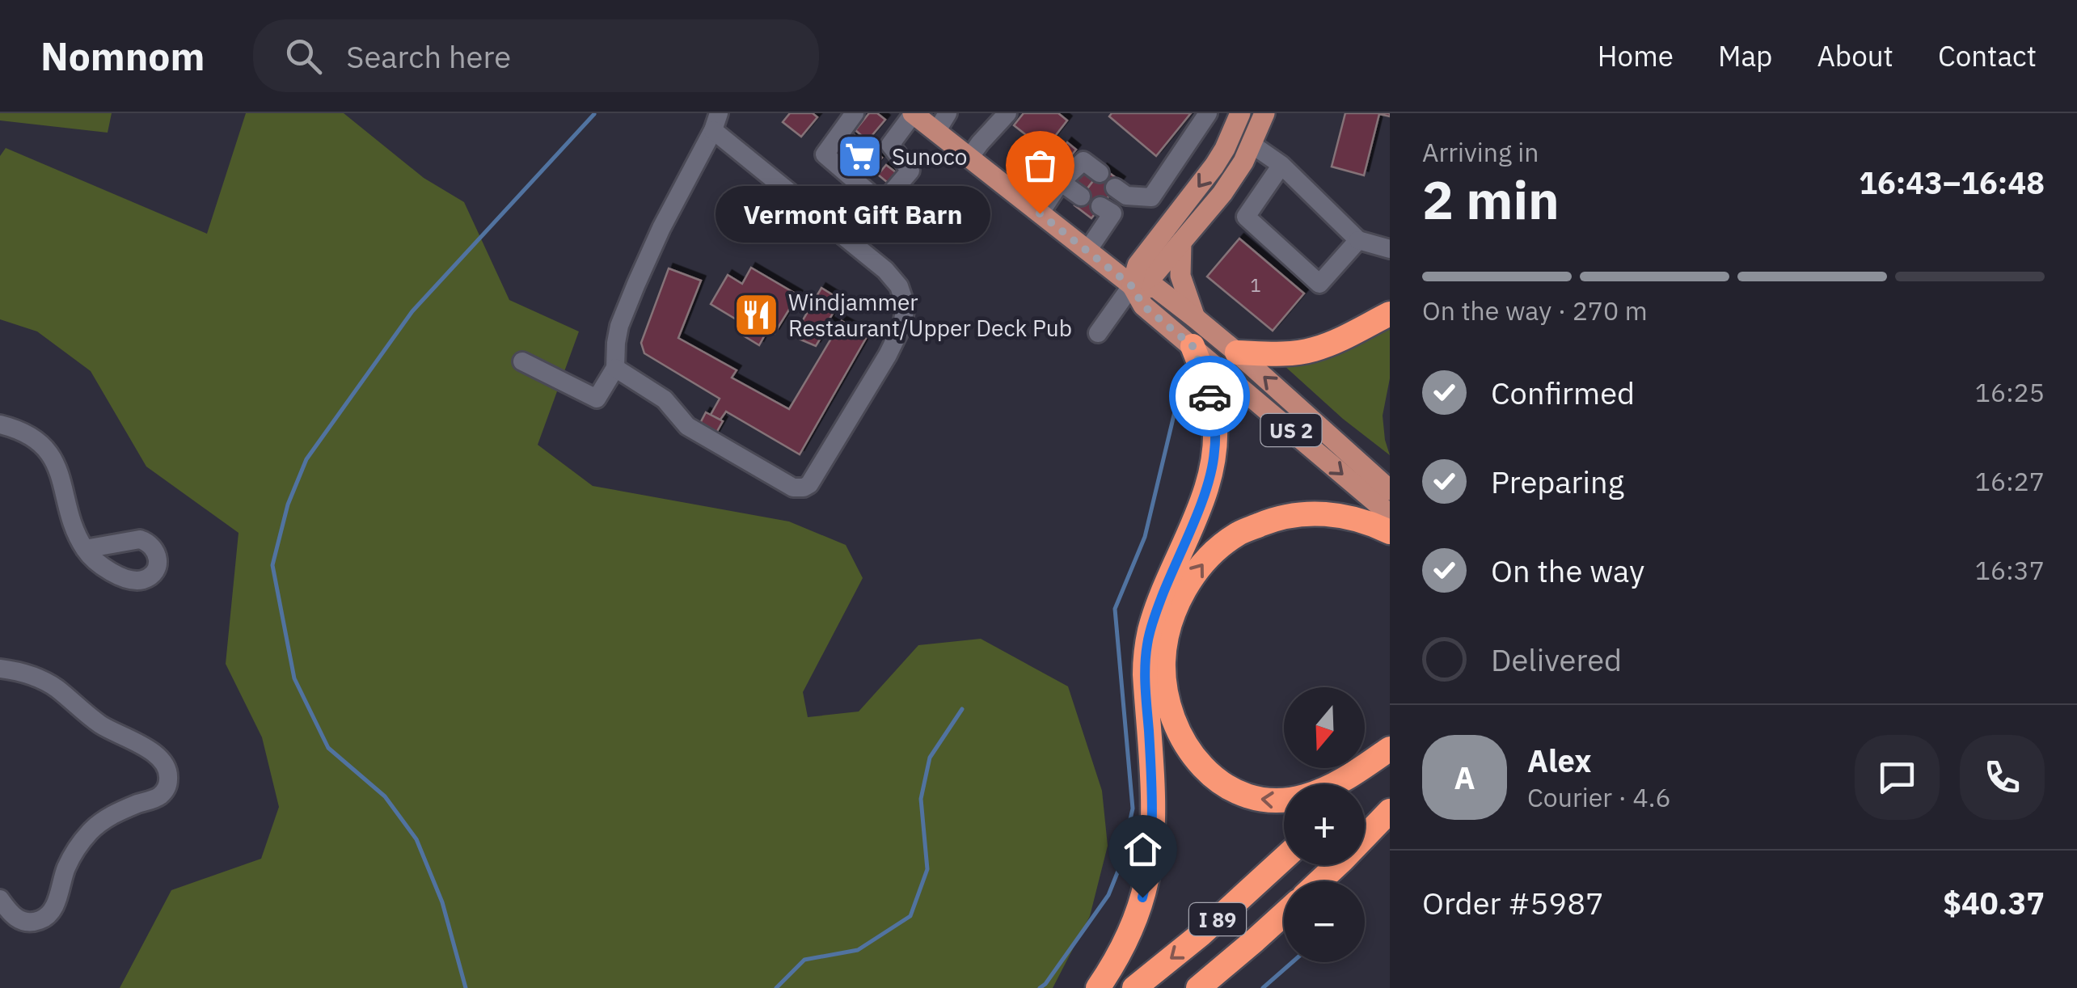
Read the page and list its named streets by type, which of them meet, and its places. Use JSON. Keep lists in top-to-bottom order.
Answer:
{
  "streets": {
    "highway": ["I 89"],
    "main road": ["US 2"]
  },
  "places": {
    "supermarket": ["Sunoco"],
    "other": ["Vermont Gift Barn"],
    "restaurant": ["Windjammer Restaurant/Upper Deck Pub"]
  },
  "house_numbers": ["1"],
  "north": "bottom",
  "page": {
    "header": "Nomnom",
    "search": "Search here",
    "nav": [
      "Home",
      "Map",
      "About",
      "Contact"
    ],
    "heading": ["2 min", "Arriving in", "16:43–16:48"],
    "panel": [
      "Alex",
      "Courier · 4.6",
      "Order #5987",
      "$40.37"
    ],
    "bubble": "Vermont Gift Barn",
    "bar": "On the way · 270 m",
    "list": [
      ["Confirmed", "16:25"],
      ["Preparing", "16:27"],
      ["On the way", "16:37"],
      "Delivered"
    ],
    "map_buttons": ["+", "−"],
    "round": "A"
  }
}
